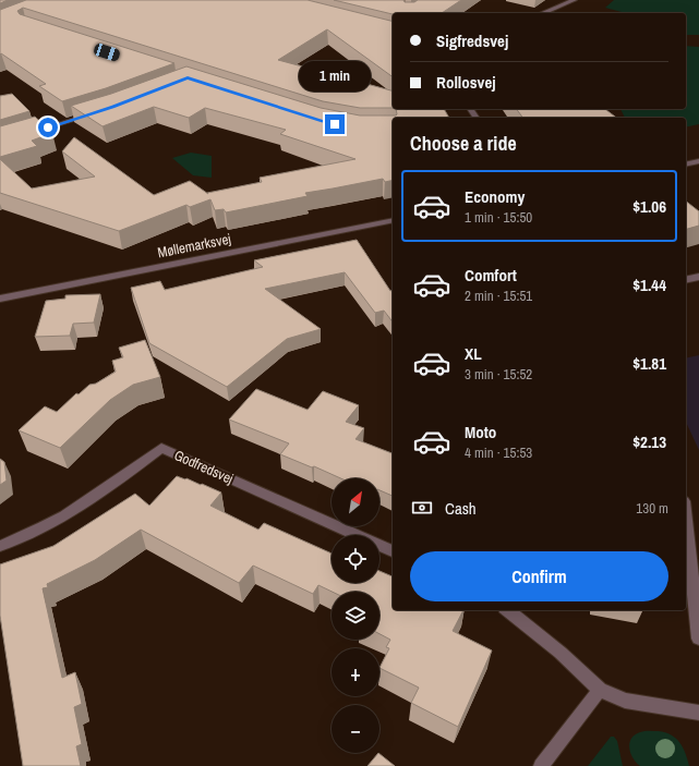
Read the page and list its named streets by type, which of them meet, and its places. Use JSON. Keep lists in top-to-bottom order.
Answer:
{
  "streets": {
    "street": ["Møllemarksvej", "Godfredsvej"]
  },
  "north": "top right",
  "page": {
    "banner": ["Sigfredsvej", "Rollosvej"],
    "bubble": "1 min",
    "heading": "Choose a ride",
    "list": [
      {
        "name": "Economy",
        "note": "1 min · 15:50",
        "value": "$1.06"
      },
      {
        "name": "Comfort",
        "note": "2 min · 15:51",
        "value": "$1.44"
      },
      {
        "name": "XL",
        "note": "3 min · 15:52",
        "value": "$1.81"
      },
      {
        "name": "Moto",
        "note": "4 min · 15:53",
        "value": "$2.13"
      }
    ],
    "map_buttons": ["+", "−"],
    "pay": ["Cash", "130 m"],
    "buttons": "Confirm"
  }
}
